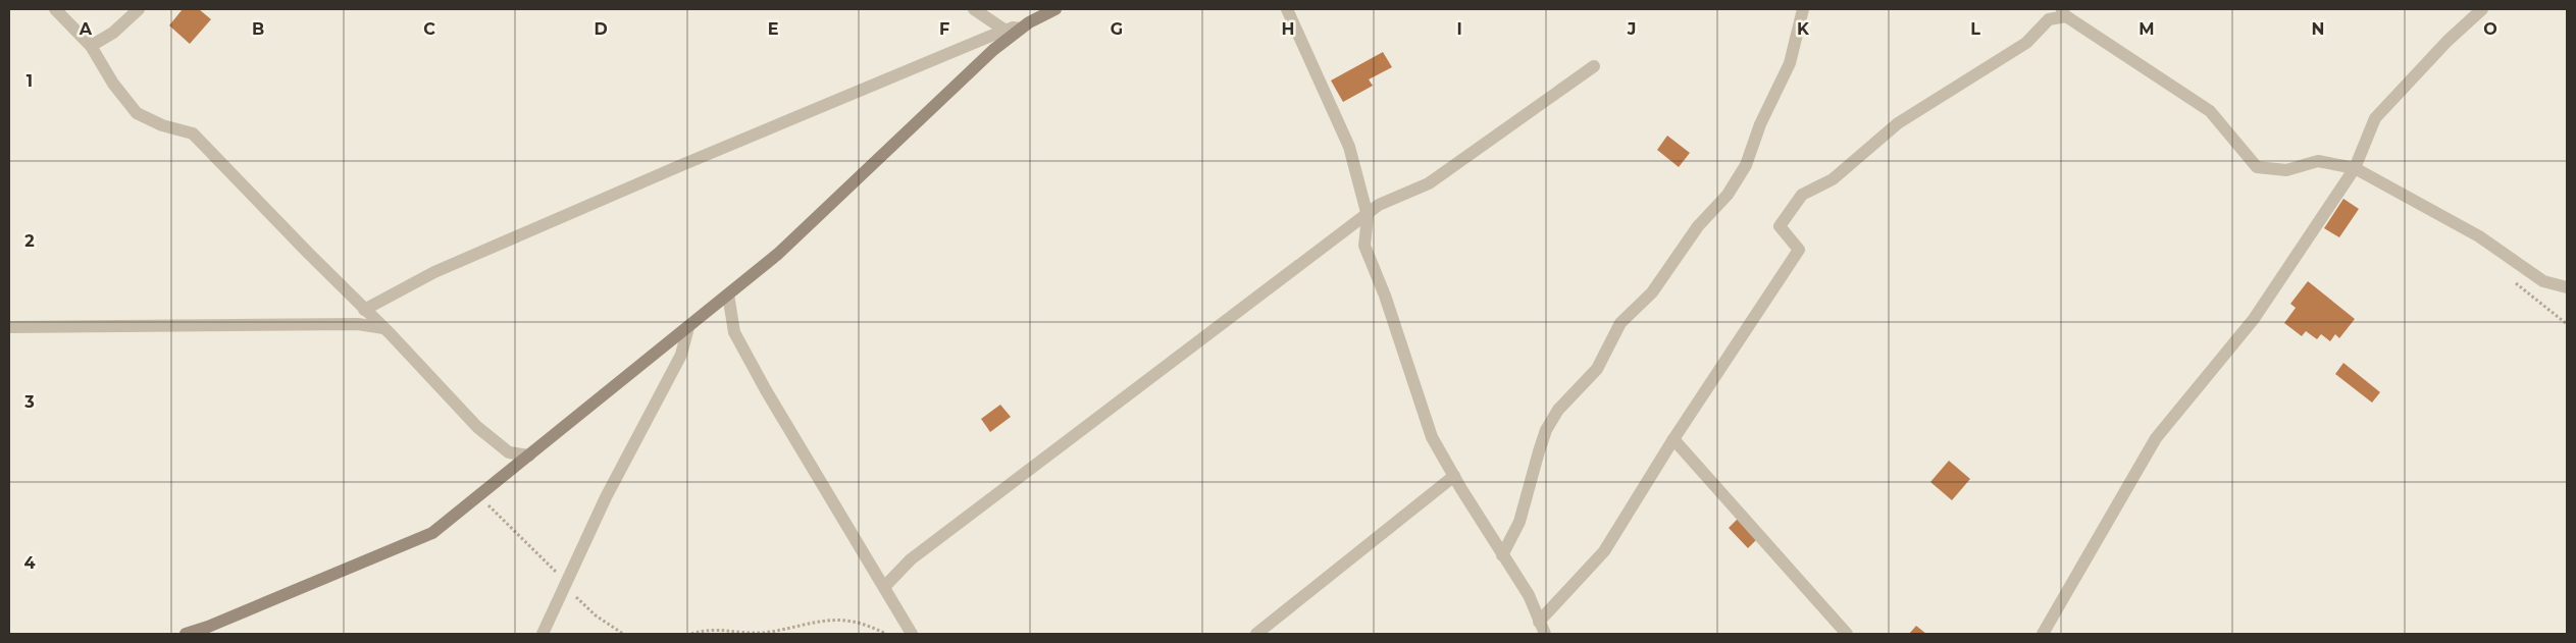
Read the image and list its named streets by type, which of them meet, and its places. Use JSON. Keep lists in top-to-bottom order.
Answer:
{
  "grid": {
    "columns": [
      "A",
      "B",
      "C",
      "D",
      "E",
      "F",
      "G",
      "H",
      "I",
      "J",
      "K",
      "L",
      "M",
      "N",
      "O"
    ],
    "rows": [
      "1",
      "2",
      "3",
      "4"
    ]
  }
}
